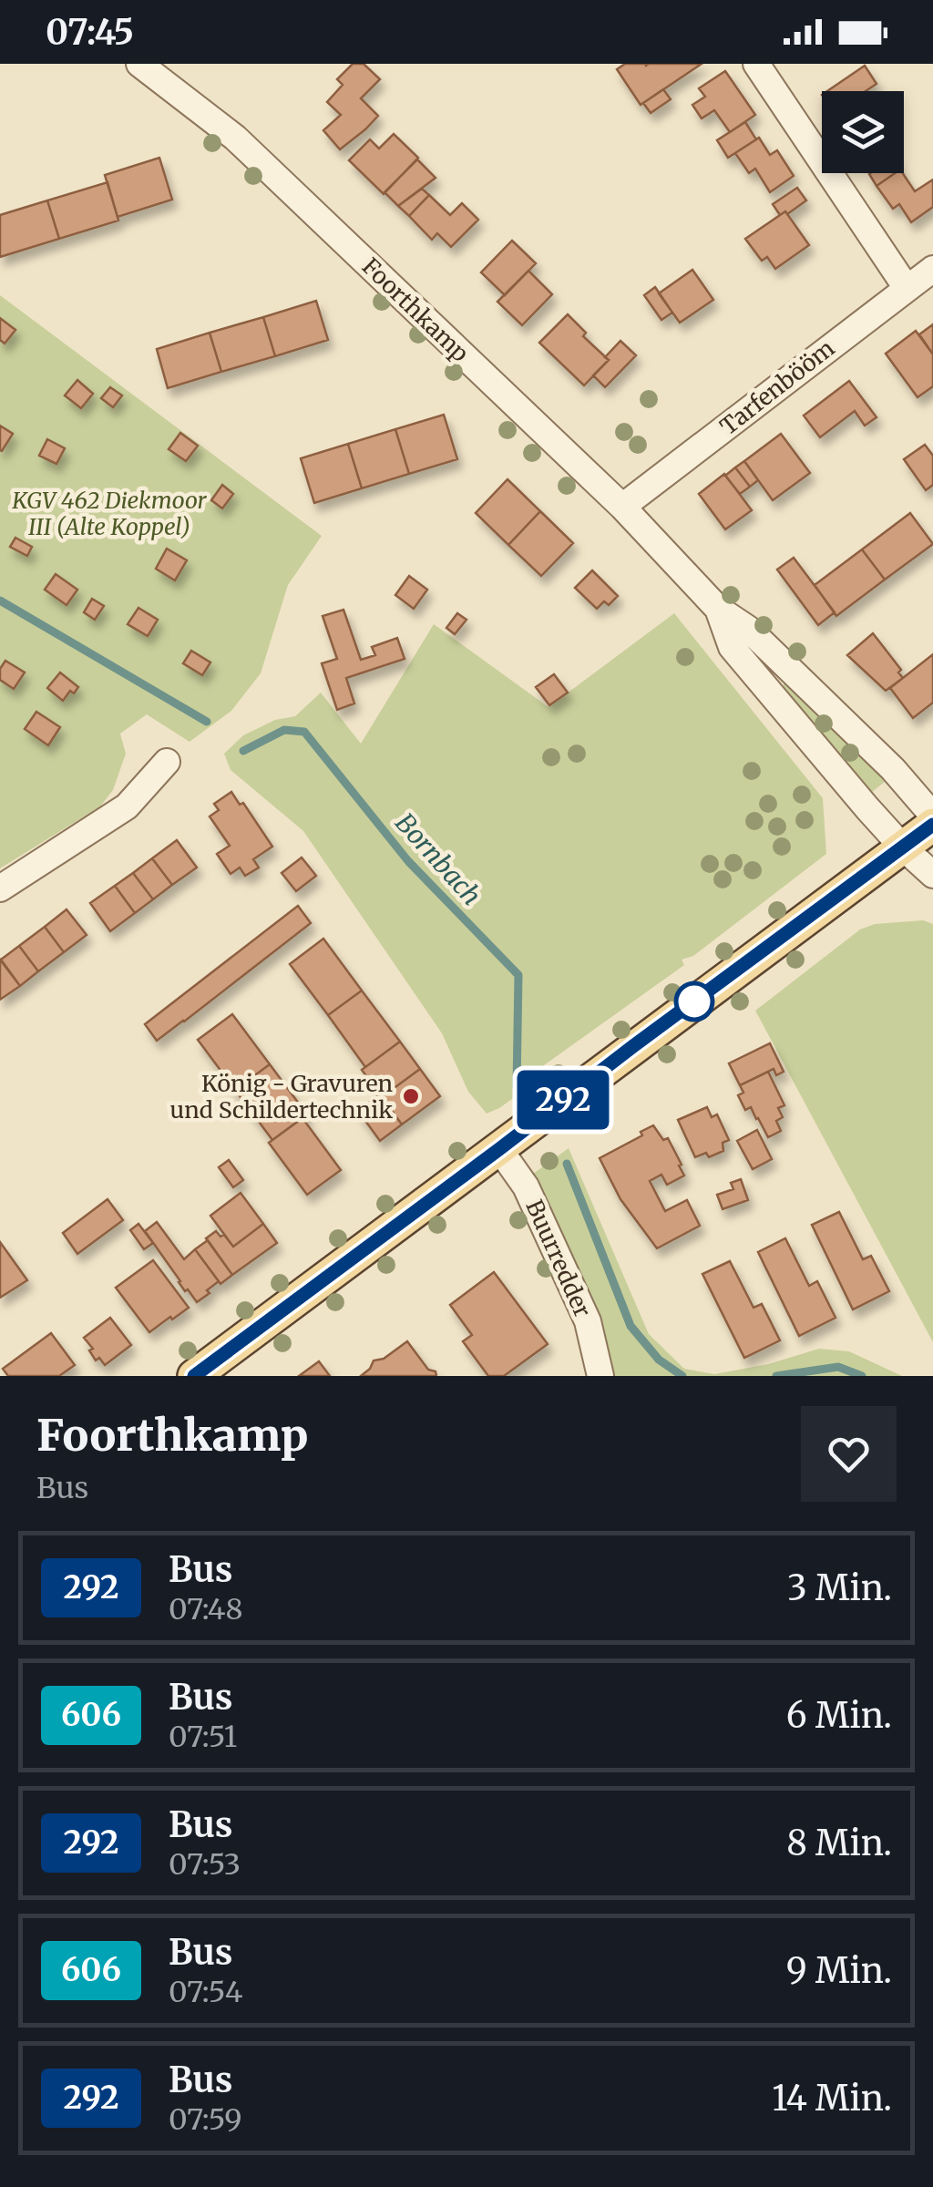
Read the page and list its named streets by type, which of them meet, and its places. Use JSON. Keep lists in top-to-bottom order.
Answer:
{
  "streets": {
    "street": ["Foorthkamp", "Tarfenbööm", "Buurredder"]
  },
  "crossings": [
    ["Foorthkamp", "Tarfenbööm"]
  ],
  "water": ["Bornbach"],
  "parks": ["KGV 462 Diekmoor III (Alte Koppel)"],
  "places": ["König - Gravuren und Schildertechnik"],
  "lines": ["bus line 292"],
  "page": {
    "status": "07:45",
    "on_map": "292",
    "heading": ["Foorthkamp", "Bus"],
    "list": [
      {
        "mark": "292",
        "name": "Bus",
        "note": "07:48",
        "value": "3 Min."
      },
      {
        "mark": "606",
        "name": "Bus",
        "note": "07:51",
        "value": "6 Min."
      },
      {
        "mark": "292",
        "name": "Bus",
        "note": "07:53",
        "value": "8 Min."
      },
      {
        "mark": "606",
        "name": "Bus",
        "note": "07:54",
        "value": "9 Min."
      },
      {
        "mark": "292",
        "name": "Bus",
        "note": "07:59",
        "value": "14 Min."
      }
    ]
  }
}
